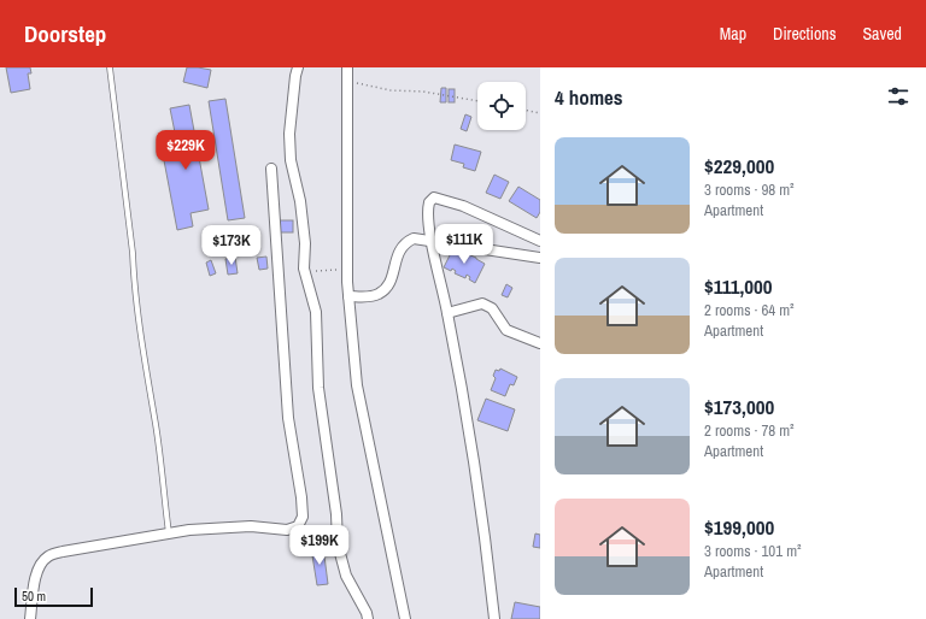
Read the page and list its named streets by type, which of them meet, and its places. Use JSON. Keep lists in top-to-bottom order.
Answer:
{
  "scale_bar": "50 m",
  "page": {
    "header": "Doorstep",
    "nav": ["Map", "Directions", "Saved"],
    "heading": "4 homes",
    "list": [
      {
        "name": "$229,000",
        "note": "3 rooms · 98 m² · Apartment"
      },
      {
        "name": "$111,000",
        "note": "2 rooms · 64 m² · Apartment"
      },
      {
        "name": "$173,000",
        "note": "2 rooms · 78 m² · Apartment"
      },
      {
        "name": "$199,000",
        "note": "3 rooms · 101 m² · Apartment"
      }
    ],
    "price": [
      "$229K",
      "$111K",
      "$173K",
      "$199K"
    ],
    "scale": "50 m"
  }
}
